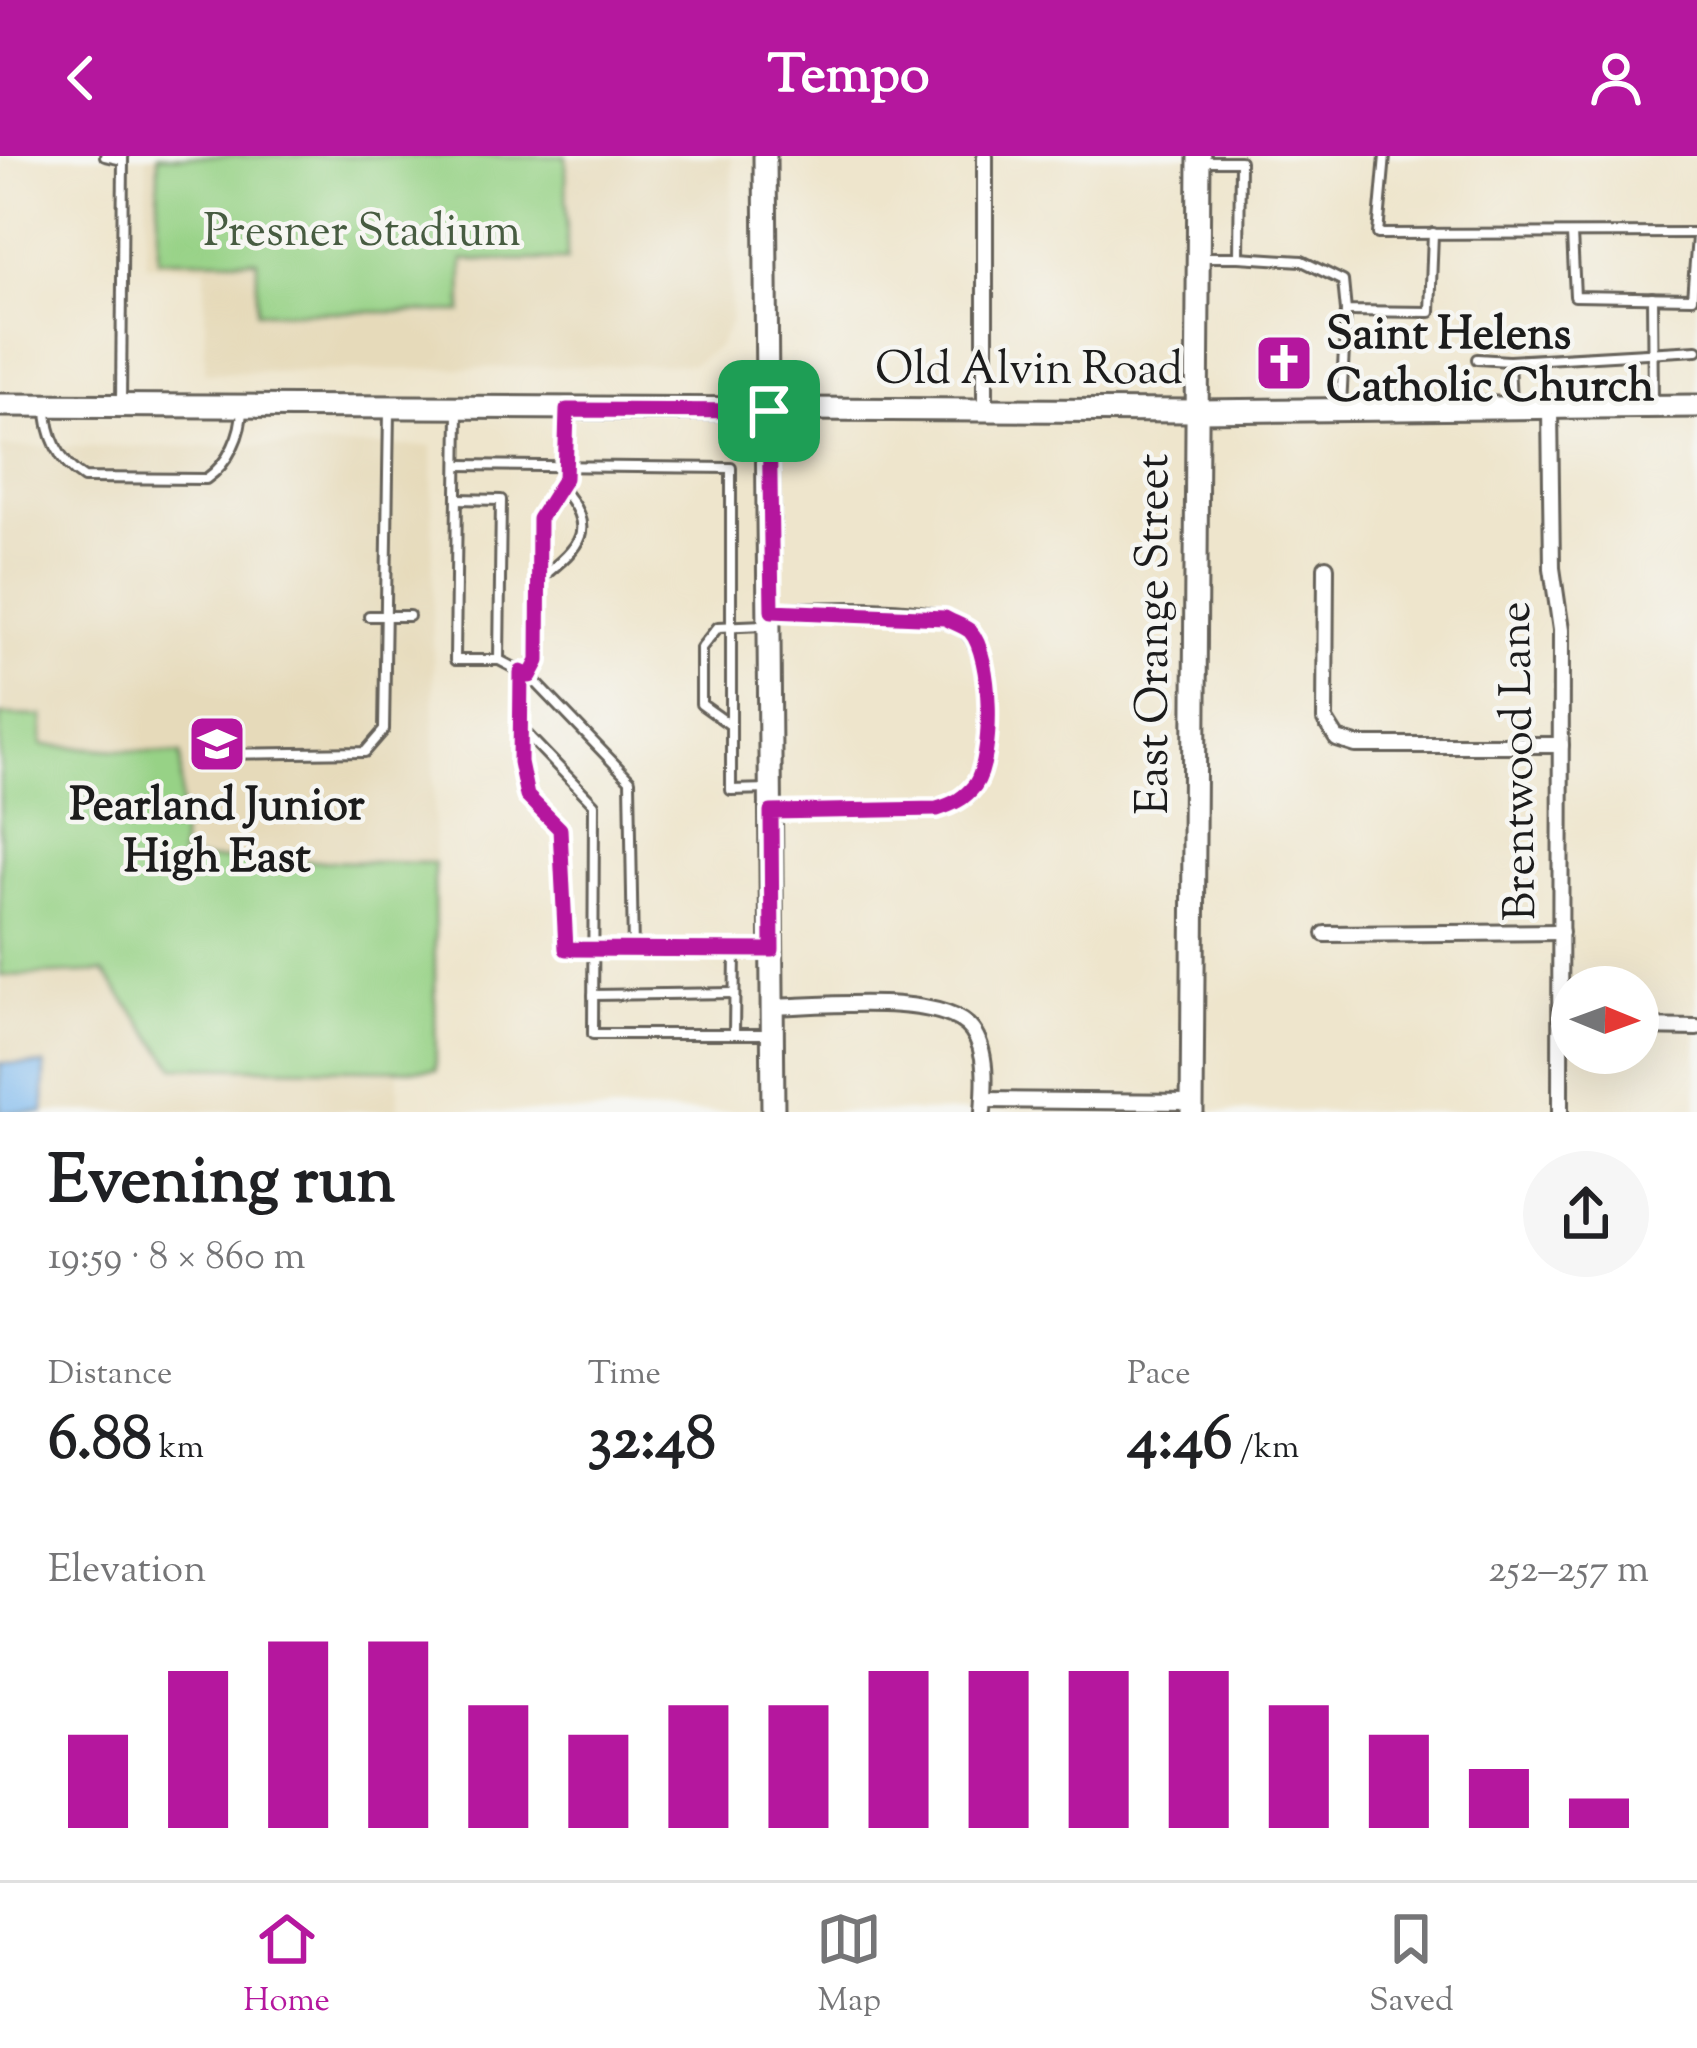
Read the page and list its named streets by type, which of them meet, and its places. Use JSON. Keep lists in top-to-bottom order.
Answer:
{
  "streets": {
    "street": ["Old Alvin Road", "East Orange Street", "Brentwood Lane"]
  },
  "crossings": [
    ["Old Alvin Road", "East Orange Street"],
    ["Old Alvin Road", "Brentwood Lane"]
  ],
  "parks": ["Presner Stadium"],
  "places": {
    "church": ["Saint Helens Catholic Church"],
    "school or university": ["Pearland Junior High East"]
  },
  "north": "right",
  "page": {
    "header": "Tempo",
    "heading": ["Evening run", "19:59 · 8 × 860 m"],
    "stats": [
      ["Distance", "6.88 km"],
      ["Time", "32:48"],
      ["Pace", "4:46 /km"]
    ],
    "chart": ["Elevation", "252–257 m"],
    "tabs": ["Home", "Map", "Saved"]
  }
}
